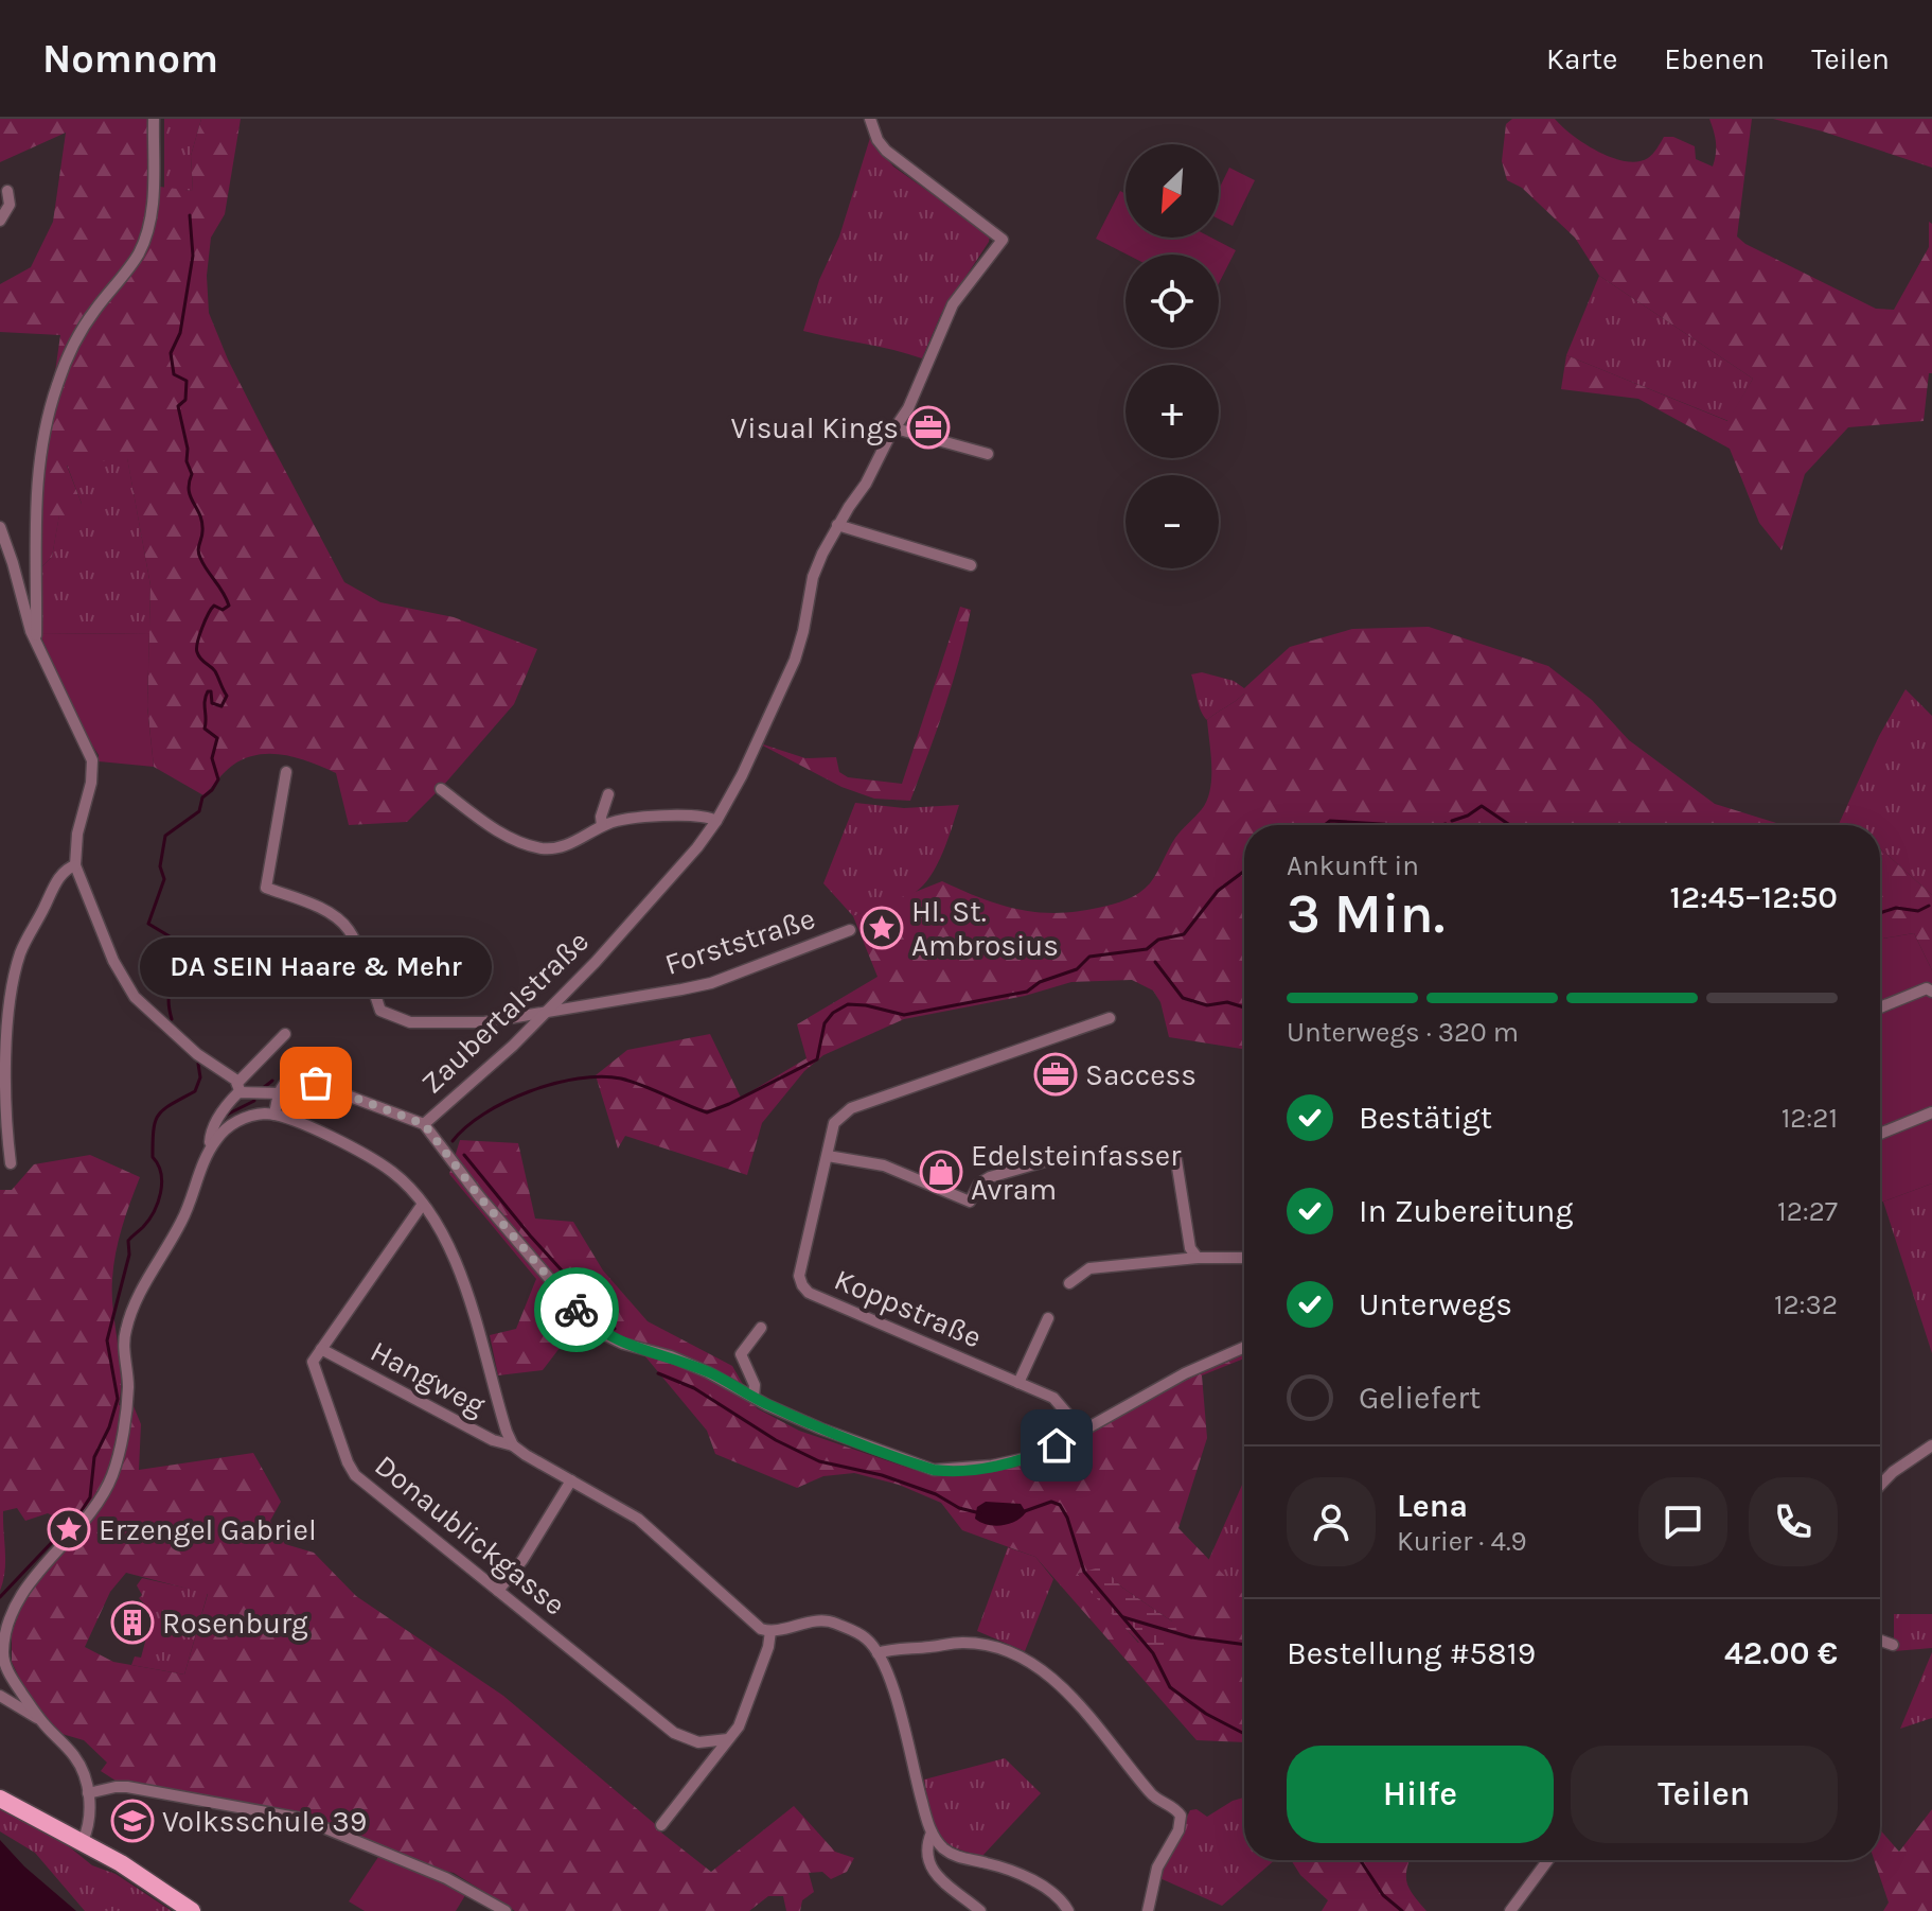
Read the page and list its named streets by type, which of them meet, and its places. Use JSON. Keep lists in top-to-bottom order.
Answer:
{
  "streets": {
    "street": [
      "Forststraße",
      "Zaubertalstraße",
      "Koppstraße",
      "Hangweg",
      "Donaublickgasse"
    ]
  },
  "crossings": [
    ["Forststraße", "Zaubertalstraße"],
    ["Hangweg", "Donaublickgasse"]
  ],
  "places": {
    "office": ["Visual Kings", "Saccess"],
    "place": ["Hl. St. Ambrosius", "Erzengel Gabriel"],
    "other": ["DA SEIN Haare & Mehr"],
    "shop": ["Edelsteinfasser Avram"],
    "building": ["Rosenburg"],
    "school or university": ["Volksschule 39"]
  },
  "north": "bottom left",
  "page": {
    "header": "Nomnom",
    "nav": ["Karte", "Ebenen", "Teilen"],
    "map_buttons": ["+", "−"],
    "heading": ["3 Min.", "Ankunft in", "12:45–12:50"],
    "panel": [
      "Lena",
      "Kurier · 4.9",
      "Bestellung #5819",
      "42.00 €"
    ],
    "bubble": "DA SEIN Haare & Mehr",
    "bar": "Unterwegs · 320 m",
    "list": [
      ["Bestätigt", "12:21"],
      ["In Zubereitung", "12:27"],
      ["Unterwegs", "12:32"],
      "Geliefert"
    ],
    "buttons": ["Hilfe", "Teilen"]
  }
}
